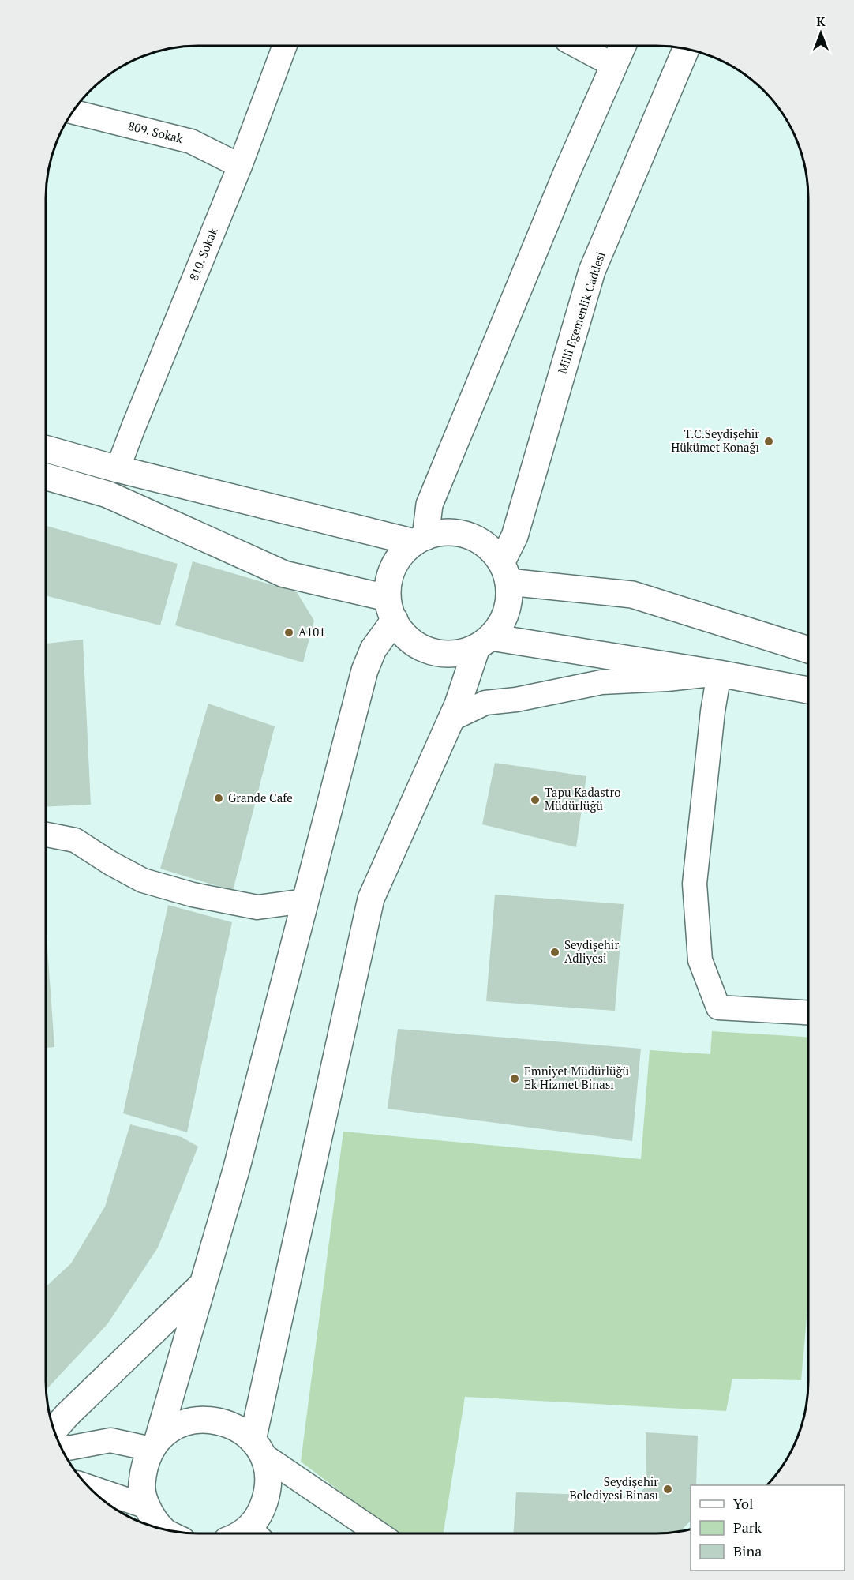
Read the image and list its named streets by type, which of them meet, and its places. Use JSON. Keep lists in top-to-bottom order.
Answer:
{
  "streets": {
    "main road": ["Millî Egemenlik Caddesi"],
    "street": ["809. Sokak", "810. Sokak"]
  },
  "crossings": [
    ["809. Sokak", "810. Sokak"]
  ],
  "places": [
    "T.C.Seydişehir Hükümet Konağı",
    "A101",
    "Grande Cafe",
    "Tapu Kadastro Müdürlüğü",
    "Seydişehir Adliyesi",
    "Emniyet Müdürlüğü Ek Hizmet Binası",
    "Seydişehir Belediyesi Binası"
  ],
  "legend": ["Yol", "Park", "Bina"],
  "north": "top"
}
